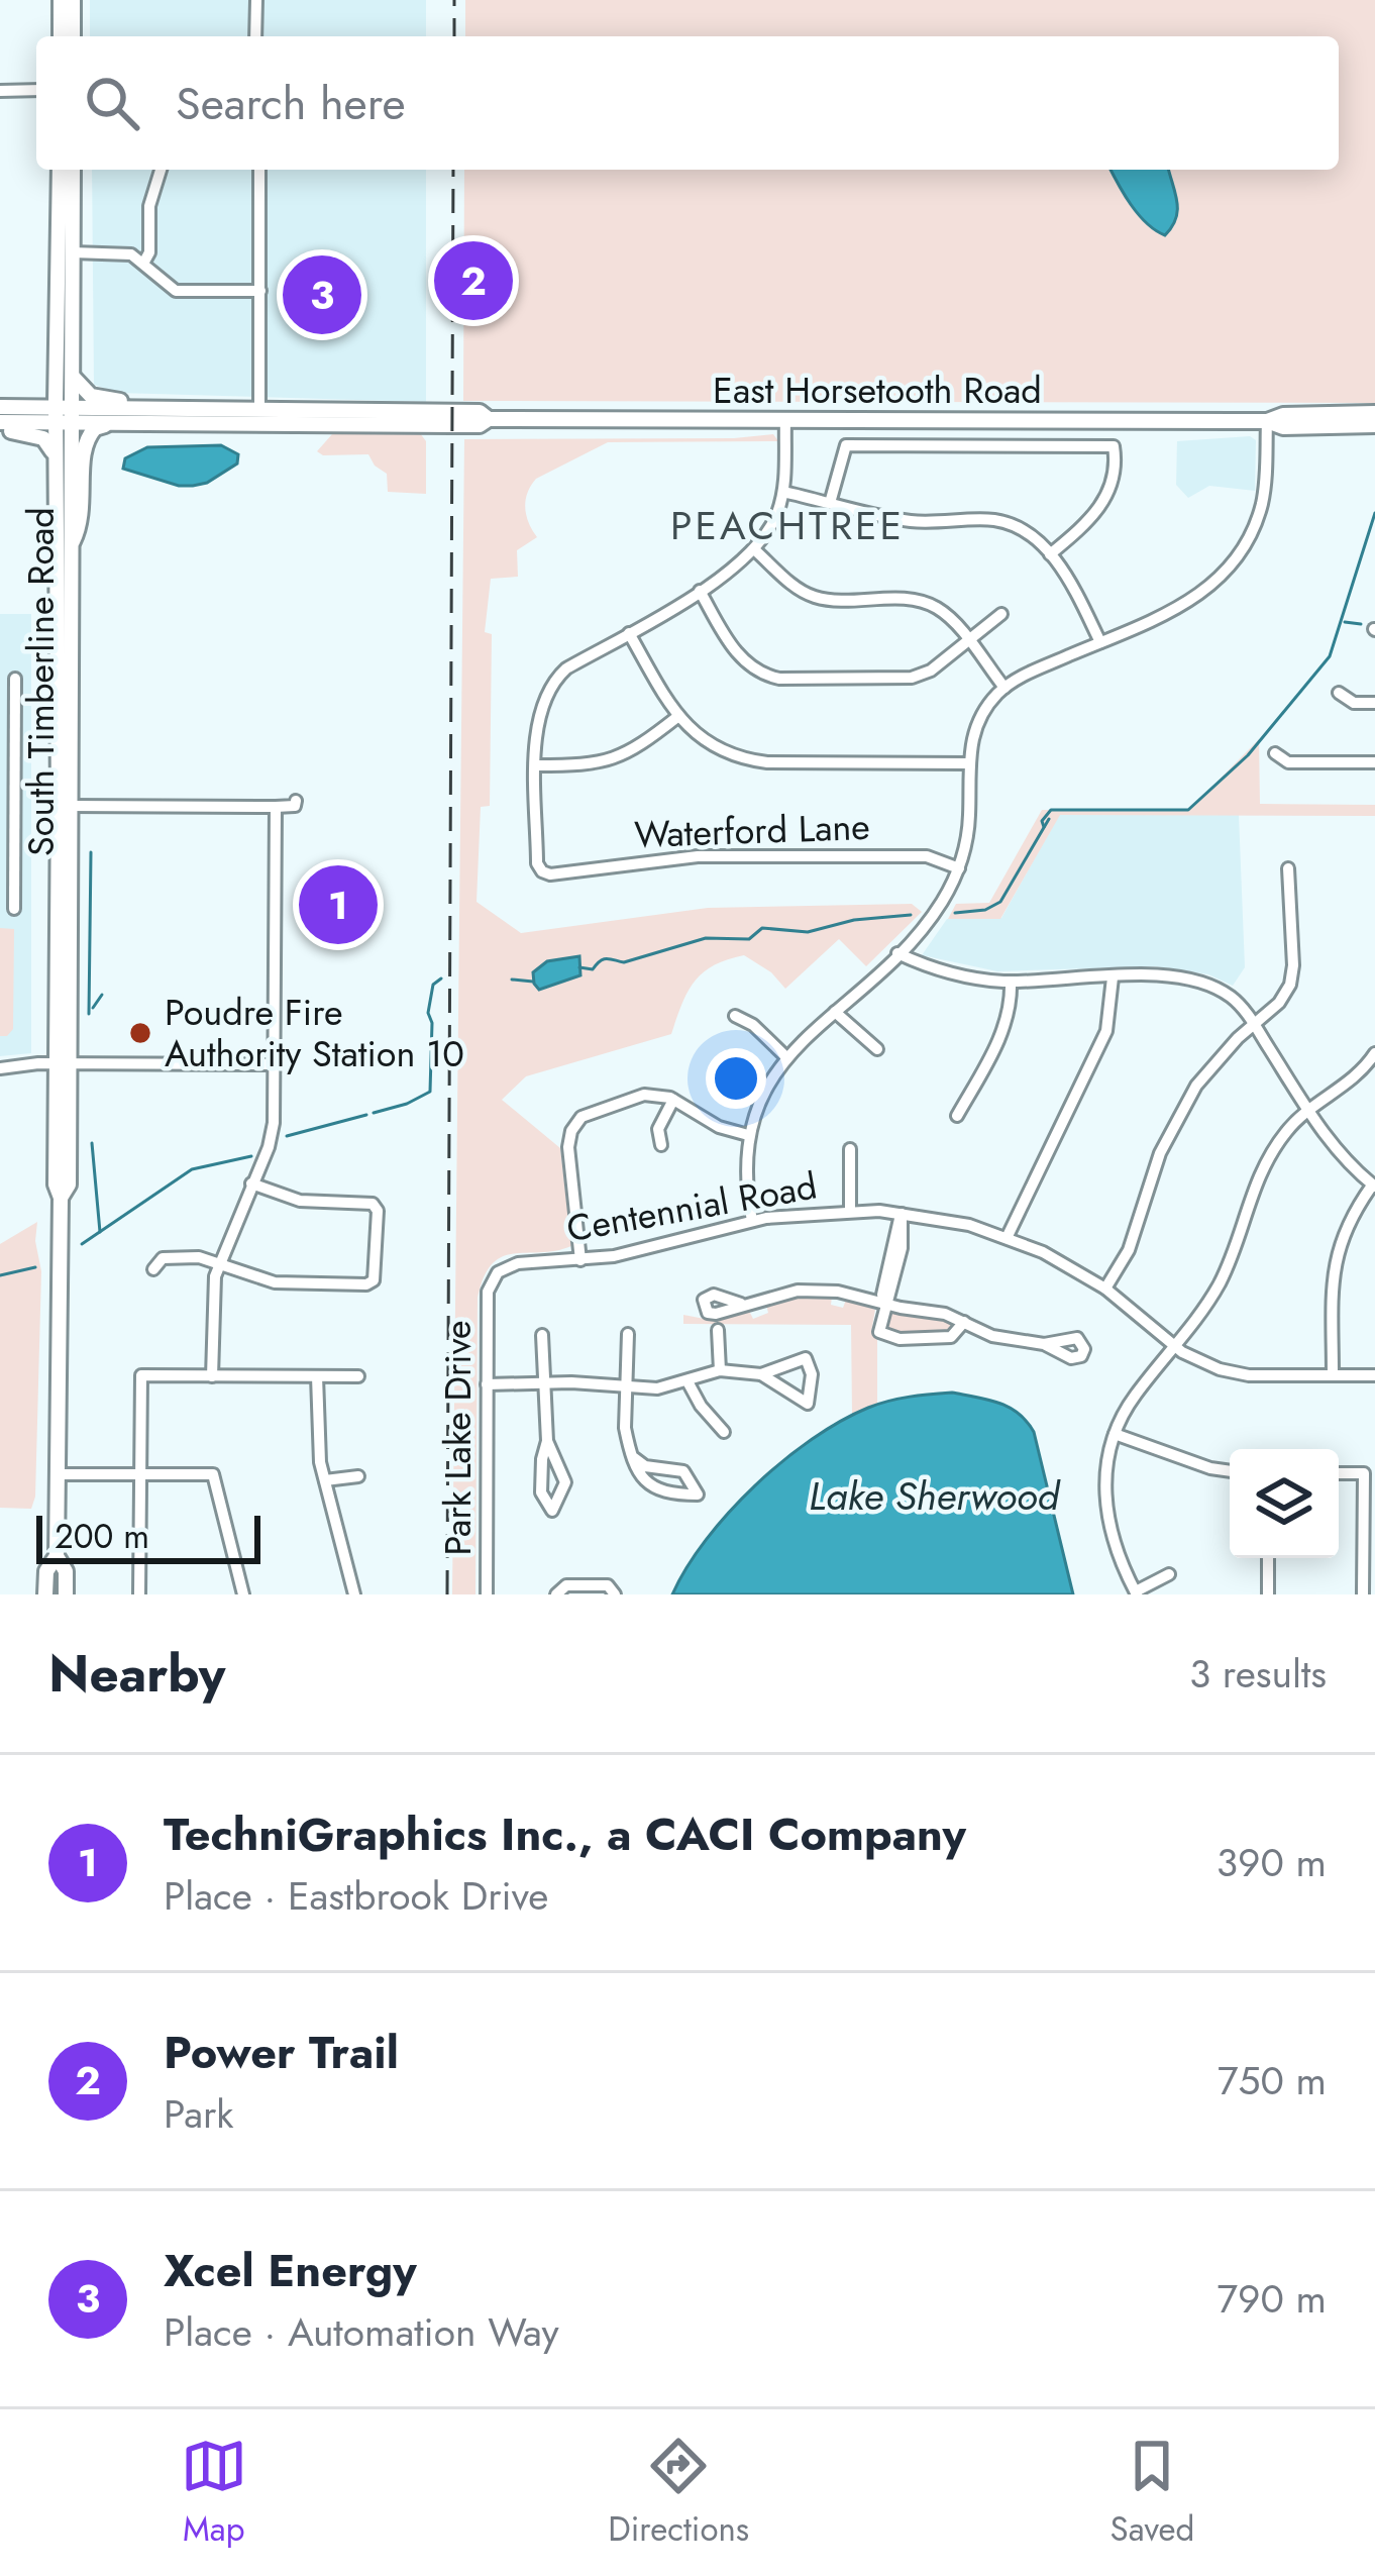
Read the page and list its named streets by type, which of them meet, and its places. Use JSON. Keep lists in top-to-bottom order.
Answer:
{
  "streets": {
    "main road": ["East Horsetooth Road", "South Timberline Road"],
    "street": ["Waterford Lane", "Centennial Road", "Park Lake Drive"]
  },
  "crossings": [
    ["East Horsetooth Road", "South Timberline Road"],
    ["Centennial Road", "Park Lake Drive"]
  ],
  "districts": ["PEACHTREE"],
  "water": ["Lake Sherwood"],
  "places": ["Poudre Fire Authority Station 10"],
  "scale_bar": "200 m",
  "page": {
    "search": "Search here",
    "pins": ["2", "3", "1"],
    "scale": "200 m",
    "heading": ["Nearby", "3 results"],
    "list": [
      {
        "mark": "1",
        "name": "TechniGraphics Inc., a CACI Company",
        "note": "Place · Eastbrook Drive",
        "value": "390 m"
      },
      {
        "mark": "2",
        "name": "Power Trail",
        "note": "Park",
        "value": "750 m"
      },
      {
        "mark": "3",
        "name": "Xcel Energy",
        "note": "Place · Automation Way",
        "value": "790 m"
      }
    ],
    "nav": ["Map", "Directions", "Saved"]
  }
}
